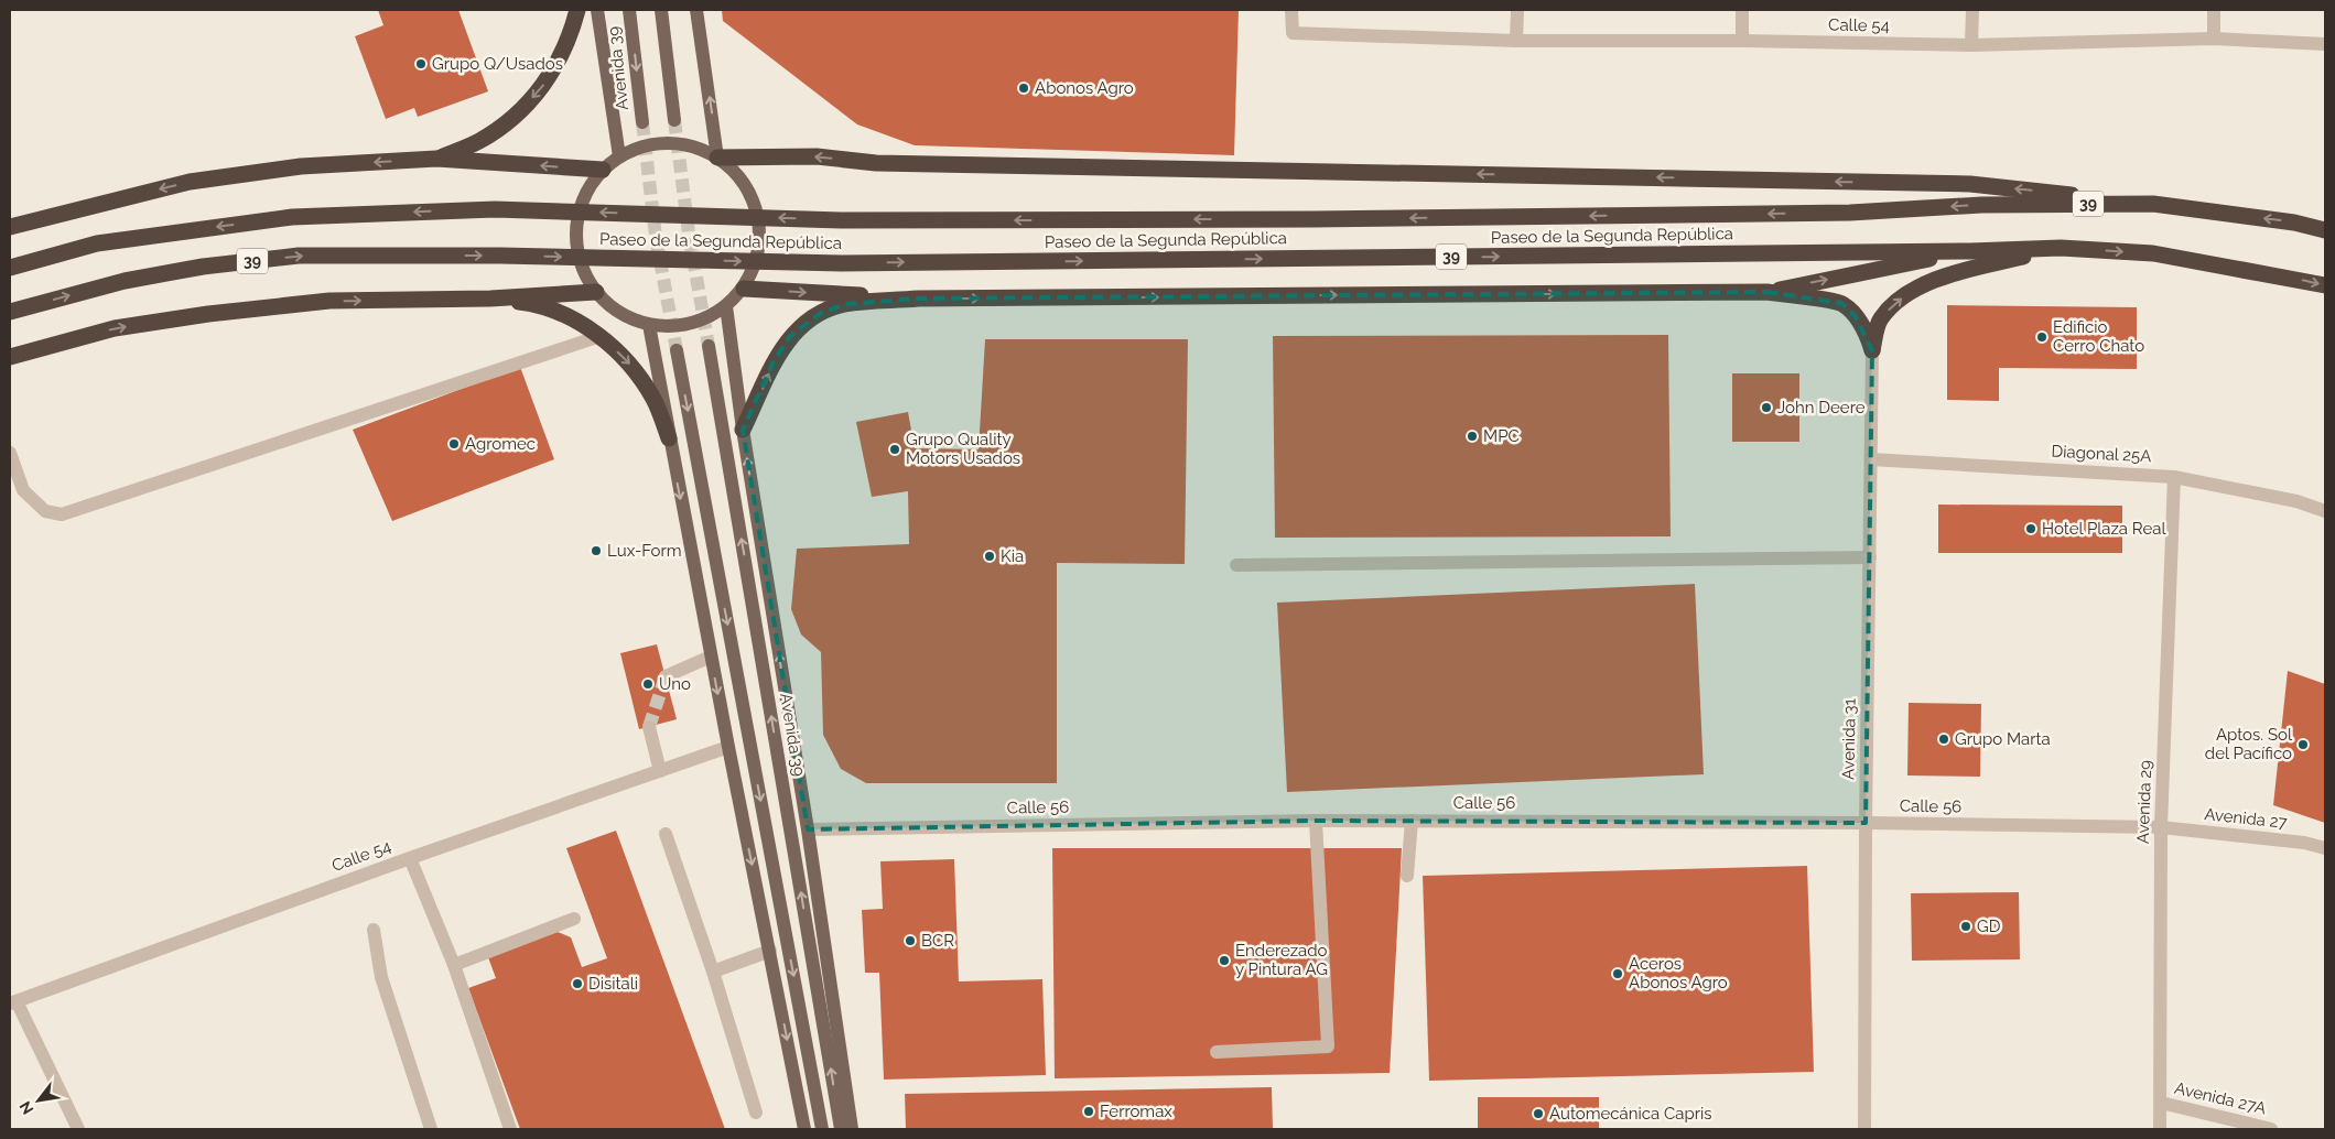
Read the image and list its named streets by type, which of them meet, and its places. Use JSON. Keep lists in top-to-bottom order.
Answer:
{
  "streets": {
    "highway": ["39", "Paseo de la Segunda República"],
    "main road": ["Avenida 39"],
    "street": [
      "Calle 54",
      "Diagonal 25A",
      "Avenida 31",
      "Avenida 29",
      "Calle 56",
      "Avenida 27",
      "Avenida 27A"
    ]
  },
  "crossings": [
    ["Diagonal 25A", "Avenida 31"],
    ["Diagonal 25A", "Avenida 29"],
    ["Avenida 31", "Calle 56"],
    ["Avenida 29", "Calle 56"],
    ["Avenida 29", "Avenida 27"],
    ["Avenida 29", "Avenida 27A"],
    ["Calle 56", "Avenida 27"]
  ],
  "places": [
    "Grupo Q/Usados",
    "Abonos Agro",
    "Edificio Cerro Chato",
    "John Deere",
    "MPC",
    "Agromec",
    "Grupo Quality Motors Usados",
    "Hotel Plaza Real",
    "Lux-Form",
    "Kia",
    "Uno",
    "Grupo Marta",
    "Aptos. Sol del Pacífico",
    "GD",
    "BCR",
    "Enderezado y Pintura AG",
    "Aceros Abonos Agro",
    "Disitali",
    "Ferromax",
    "Automecánica Capris"
  ],
  "north": "bottom left"
}
